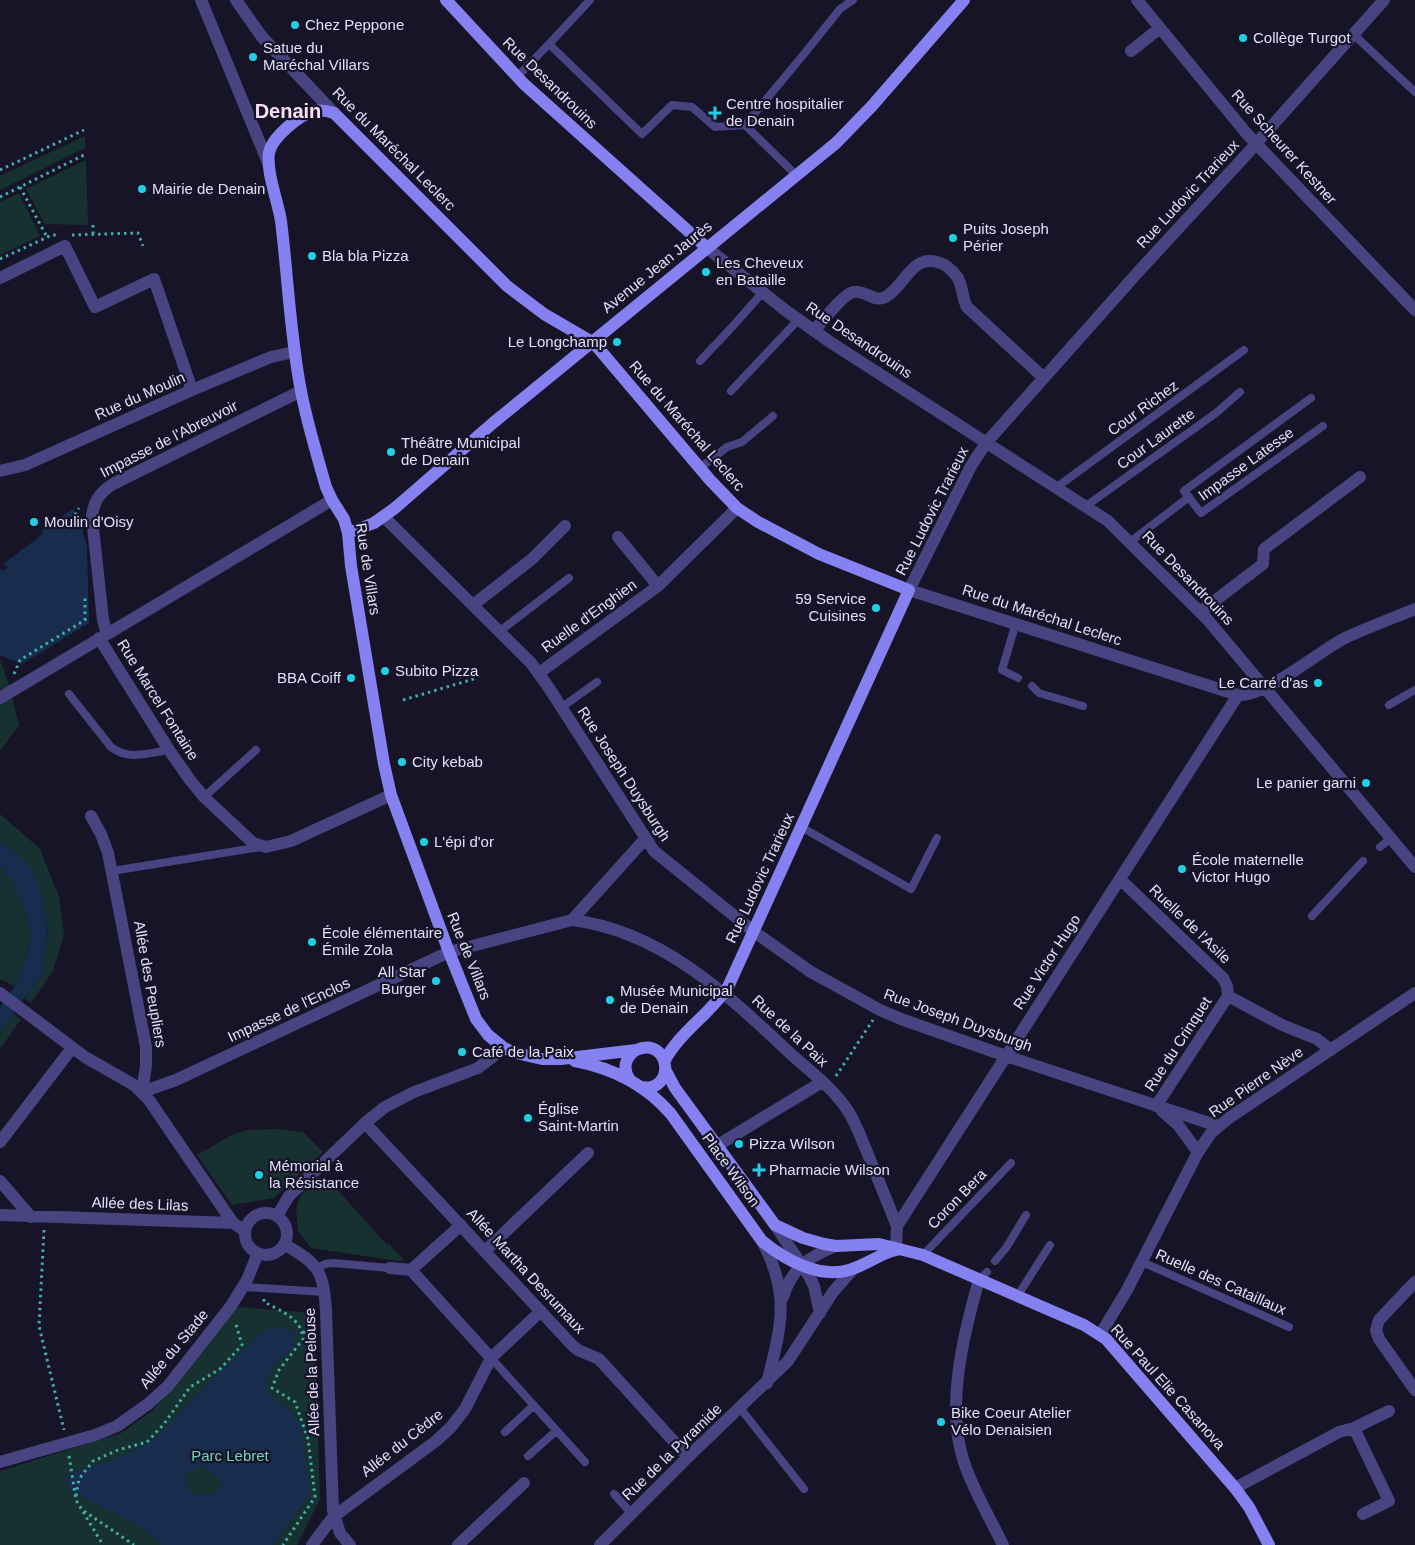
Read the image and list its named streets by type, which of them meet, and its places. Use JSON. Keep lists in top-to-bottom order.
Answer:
{
  "streets": {
    "street": [
      "Rue Desandrouins",
      "Rue Scheurer Kestner",
      "Rue du Maréchal Leclerc",
      "Rue Ludovic Trarieux",
      "Avenue Jean Jaurès",
      "Rue du Moulin",
      "Impasse de l'Abreuvoir",
      "Rue de Villars",
      "Ruelle d'Enghien",
      "Rue Marcel Fontaine",
      "Rue Joseph Duysburgh",
      "Ruelle de l'Asile",
      "Rue Victor Hugo",
      "Allée des Peupliers",
      "Impasse de l'Enclos",
      "Rue de la Paix",
      "Rue du Crinquet",
      "Rue Pierre Nève",
      "Place Wilson",
      "Allée des Lilas",
      "Allée Martha Desrumaux",
      "Allée du Stade",
      "Allée de la Pelouse",
      "Rue Paul Elie Casanova",
      "Allée du Cèdre",
      "Rue de la Pyramide"
    ],
    "lane": [
      "Cour Richez",
      "Cour Laurette",
      "Impasse Latesse",
      "Coron Bera",
      "Ruelle des Cataillaux"
    ]
  },
  "crossings": [
    ["Rue Desandrouins", "Rue Ludovic Trarieux"],
    ["Rue Desandrouins", "Avenue Jean Jaurès"],
    ["Rue Desandrouins", "Cour Richez"],
    ["Rue Desandrouins", "Cour Laurette"],
    ["Rue Desandrouins", "Impasse Latesse"],
    ["Rue Scheurer Kestner", "Rue Ludovic Trarieux"],
    ["Rue du Maréchal Leclerc", "Rue Ludovic Trarieux"],
    ["Rue du Maréchal Leclerc", "Avenue Jean Jaurès"],
    ["Rue du Maréchal Leclerc", "Ruelle d'Enghien"],
    ["Rue du Maréchal Leclerc", "Rue Victor Hugo"],
    ["Rue Ludovic Trarieux", "Rue Joseph Duysburgh"],
    ["Rue Ludovic Trarieux", "Rue de la Paix"],
    ["Rue Ludovic Trarieux", "Place Wilson"],
    ["Avenue Jean Jaurès", "Rue de Villars"],
    ["Avenue Jean Jaurès", "Rue Joseph Duysburgh"],
    ["Rue du Moulin", "Rue de Villars"],
    ["Impasse de l'Abreuvoir", "Rue de Villars"],
    ["Impasse de l'Abreuvoir", "Rue Marcel Fontaine"],
    ["Rue de Villars", "Rue Marcel Fontaine"],
    ["Rue de Villars", "Impasse de l'Enclos"],
    ["Rue de Villars", "Rue de la Paix"],
    ["Rue de Villars", "Place Wilson"],
    ["Ruelle d'Enghien", "Rue Joseph Duysburgh"],
    ["Rue Joseph Duysburgh", "Rue Victor Hugo"],
    ["Rue Joseph Duysburgh", "Rue du Crinquet"],
    ["Rue Joseph Duysburgh", "Rue Pierre Nève"],
    ["Ruelle de l'Asile", "Rue Victor Hugo"],
    ["Ruelle de l'Asile", "Rue du Crinquet"],
    ["Rue Victor Hugo", "Rue de la Paix"],
    ["Allée des Peupliers", "Impasse de l'Enclos"],
    ["Impasse de l'Enclos", "Rue de la Paix"],
    ["Rue du Crinquet", "Rue Pierre Nève"],
    ["Rue Pierre Nève", "Ruelle des Cataillaux"],
    ["Rue Pierre Nève", "Rue Paul Elie Casanova"],
    ["Place Wilson", "Rue Paul Elie Casanova"],
    ["Place Wilson", "Rue de la Pyramide"],
    ["Coron Bera", "Rue Paul Elie Casanova"],
    ["Allée des Lilas", "Allée du Stade"],
    ["Allée Martha Desrumaux", "Allée du Cèdre"],
    ["Allée Martha Desrumaux", "Rue de la Pyramide"],
    ["Allée de la Pelouse", "Allée du Cèdre"]
  ],
  "districts": ["Denain"],
  "parks": ["Parc Lebret"],
  "places": {
    "other": [
      "Chez Peppone",
      "Collège Turgot",
      "Satue du Maréchal Villars",
      "Mairie de Denain",
      "Puits Joseph Périer",
      "Bla bla Pizza",
      "Les Cheveux en Bataille",
      "Le Longchamp",
      "Théâtre Municipal de Denain",
      "Moulin d'Oisy",
      "59 Service Cuisines",
      "Subito Pizza",
      "BBA Coiff",
      "Le Carré d'as",
      "City kebab",
      "Le panier garni",
      "L'épi d'or",
      "École maternelle Victor Hugo",
      "École élémentaire Émile Zola",
      "All Star Burger",
      "Musée Municipal de Denain",
      "Café de la Paix",
      "Église Saint-Martin",
      "Pizza Wilson",
      "Mémorial à la Résistance",
      "Bike Coeur Atelier Vélo Denaisien"
    ],
    "health": ["Centre hospitalier de Denain", "Pharmacie Wilson"]
  }
}
